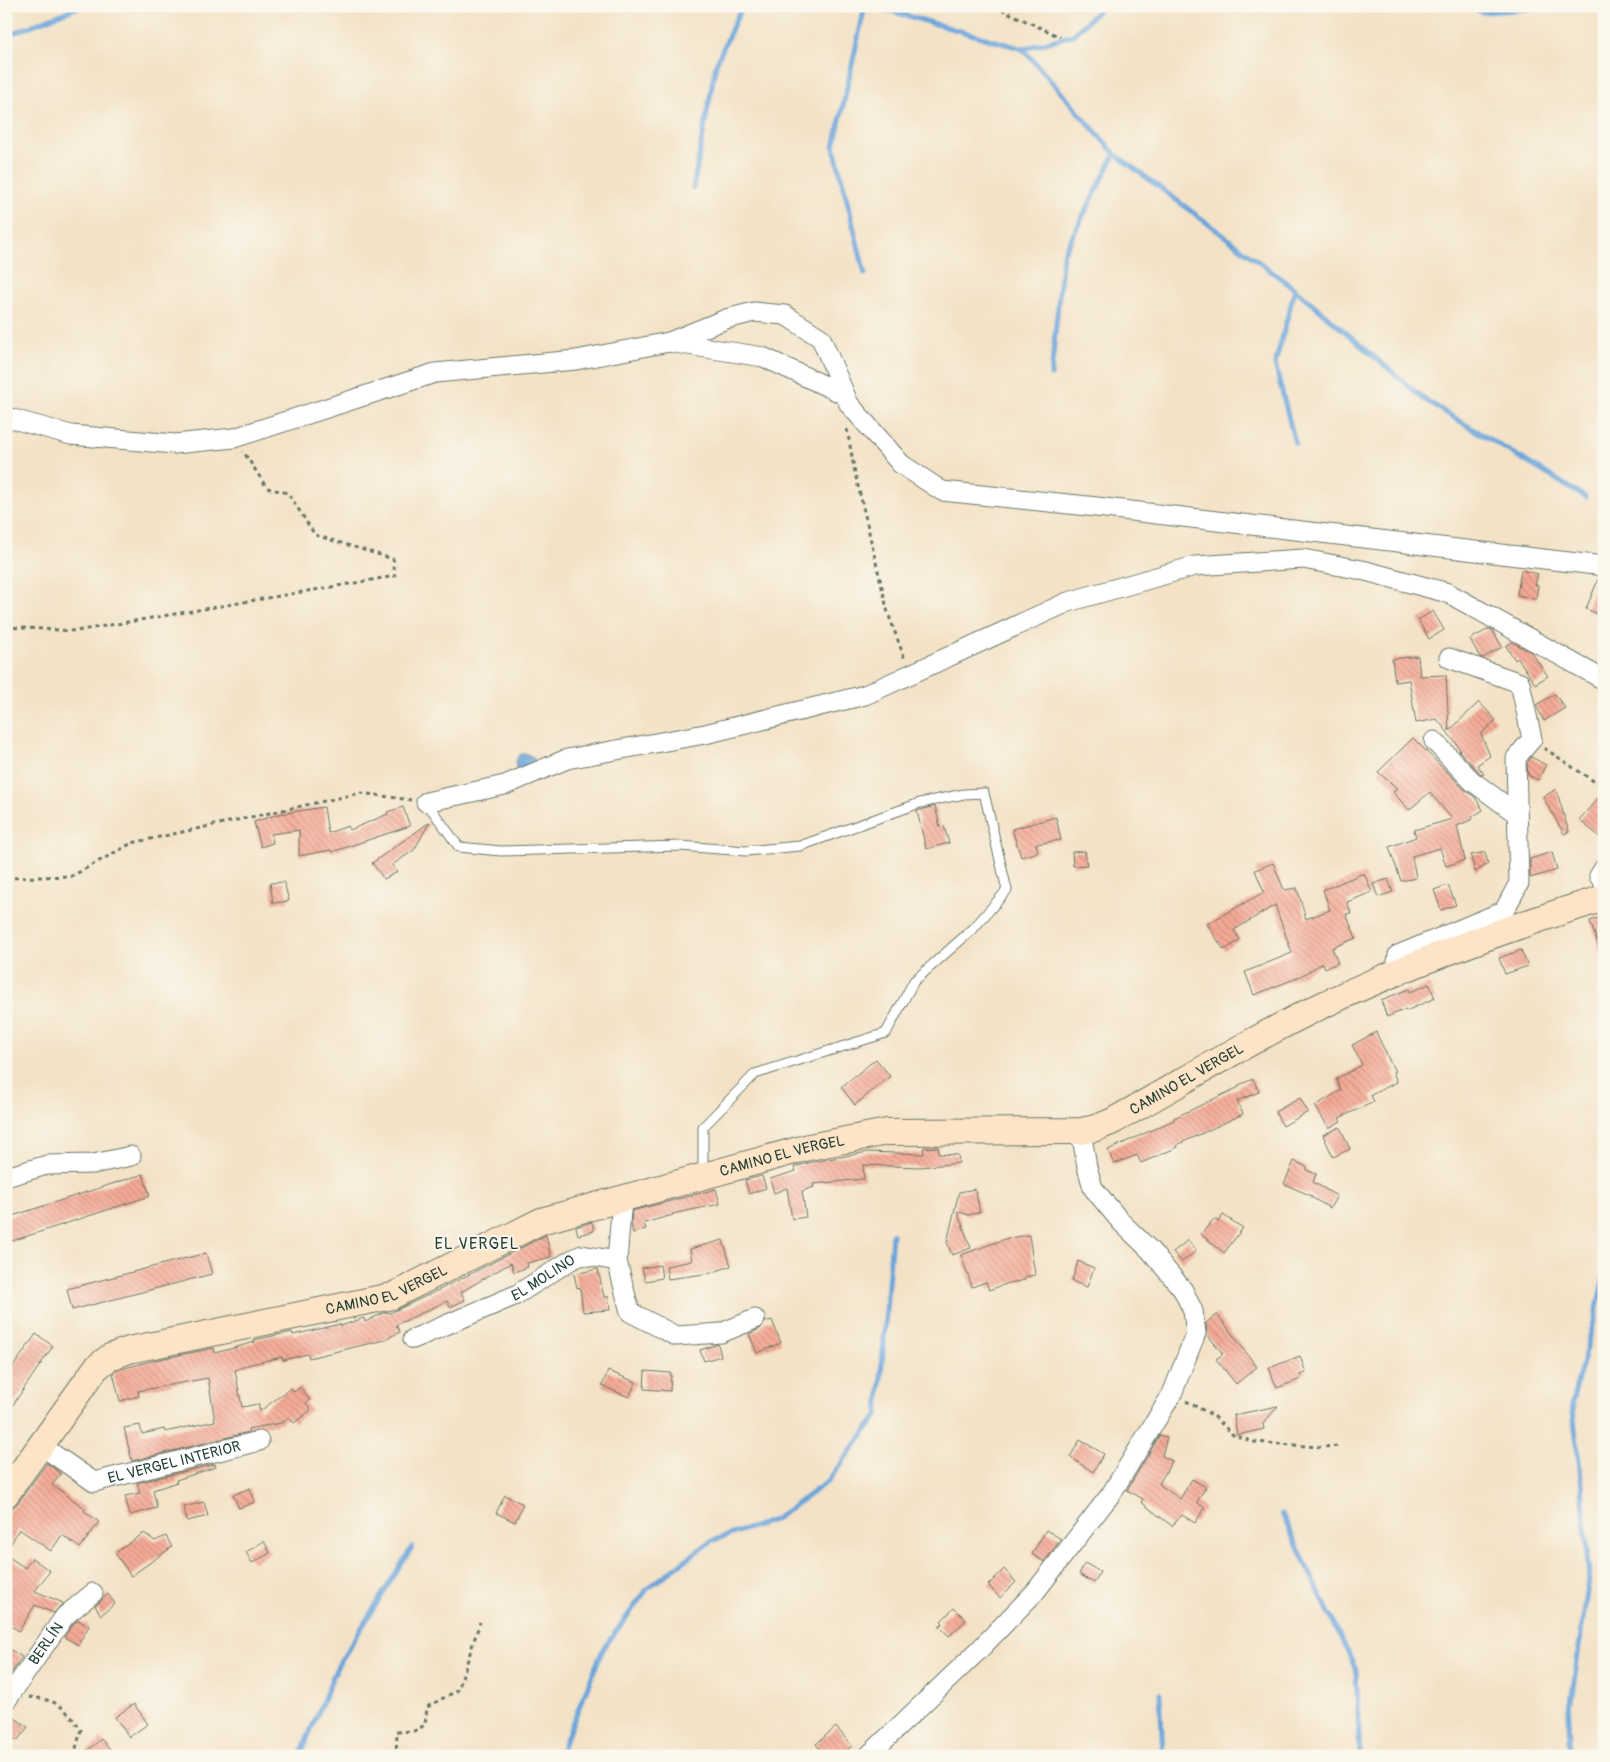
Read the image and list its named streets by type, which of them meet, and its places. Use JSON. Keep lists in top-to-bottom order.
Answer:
{
  "streets": {
    "street": [
      "CAMINO EL VERGEL",
      "EL MOLINO",
      "EL VERGEL INTERIOR",
      "BERLÍN"
    ]
  },
  "crossings": [
    ["CAMINO EL VERGEL", "EL VERGEL INTERIOR"]
  ],
  "districts": ["EL VERGEL"]
}
